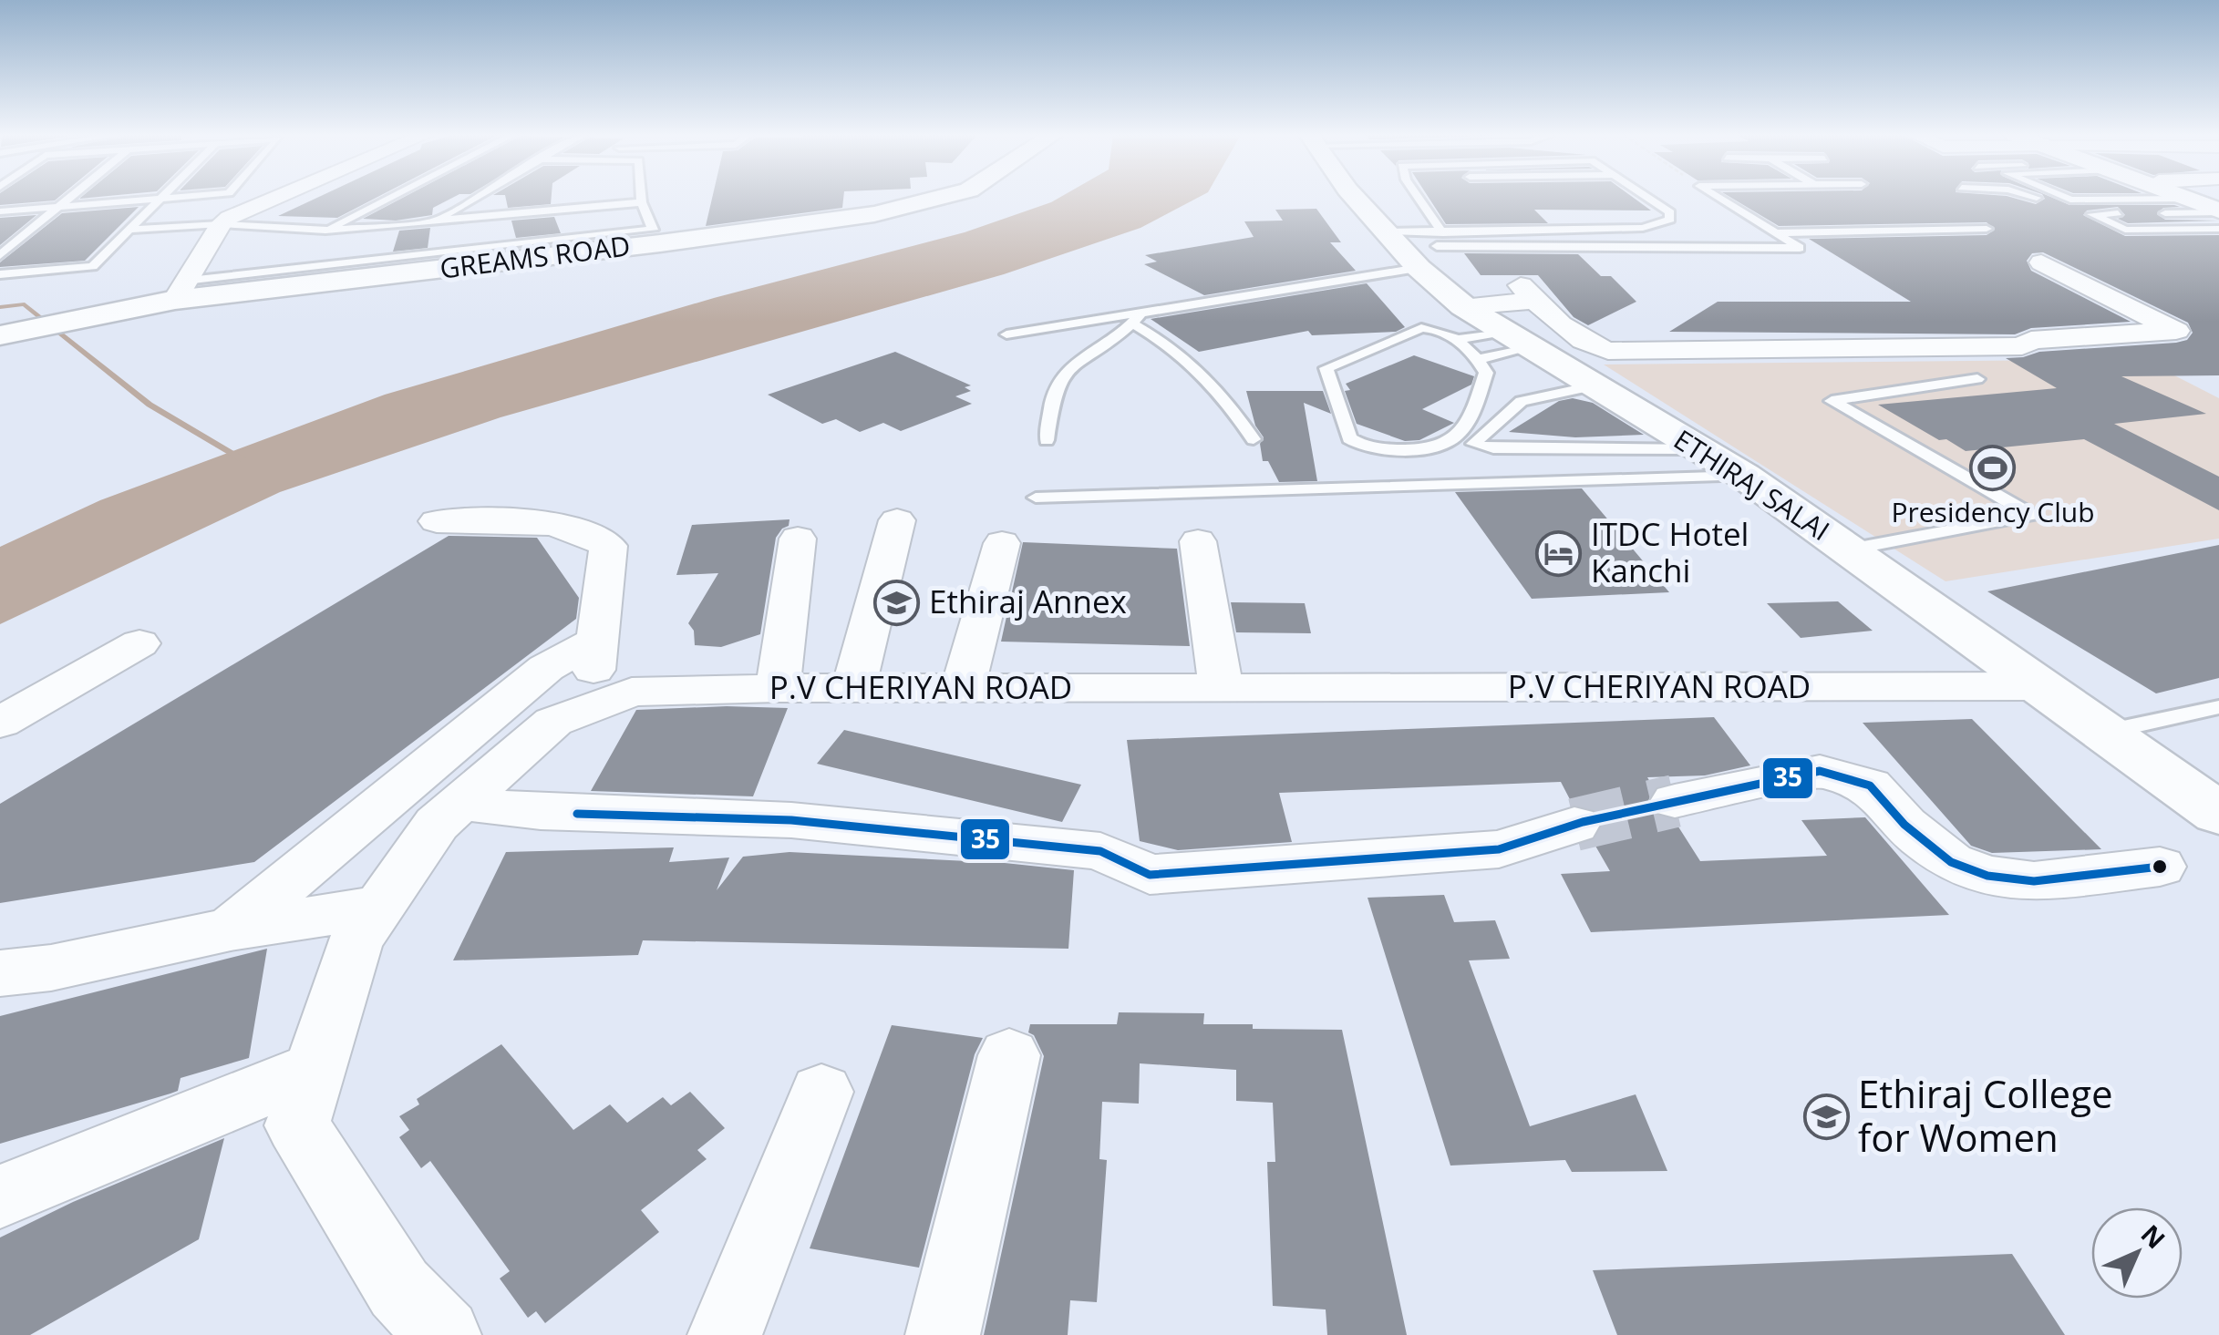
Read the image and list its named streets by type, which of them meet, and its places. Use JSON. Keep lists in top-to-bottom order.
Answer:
{
  "streets": {
    "main road": ["GREAMS ROAD", "ETHIRAJ SALAI"],
    "street": ["P.V CHERIYAN ROAD"]
  },
  "crossings": [
    ["ETHIRAJ SALAI", "P.V CHERIYAN ROAD"]
  ],
  "places": {
    "sports": ["Presidency Club"],
    "hotel": ["ITDC Hotel Kanchi"],
    "school or university": ["Ethiraj Annex", "Ethiraj College for Women"]
  },
  "lines": ["transit line 35"],
  "north": "top right"
}
